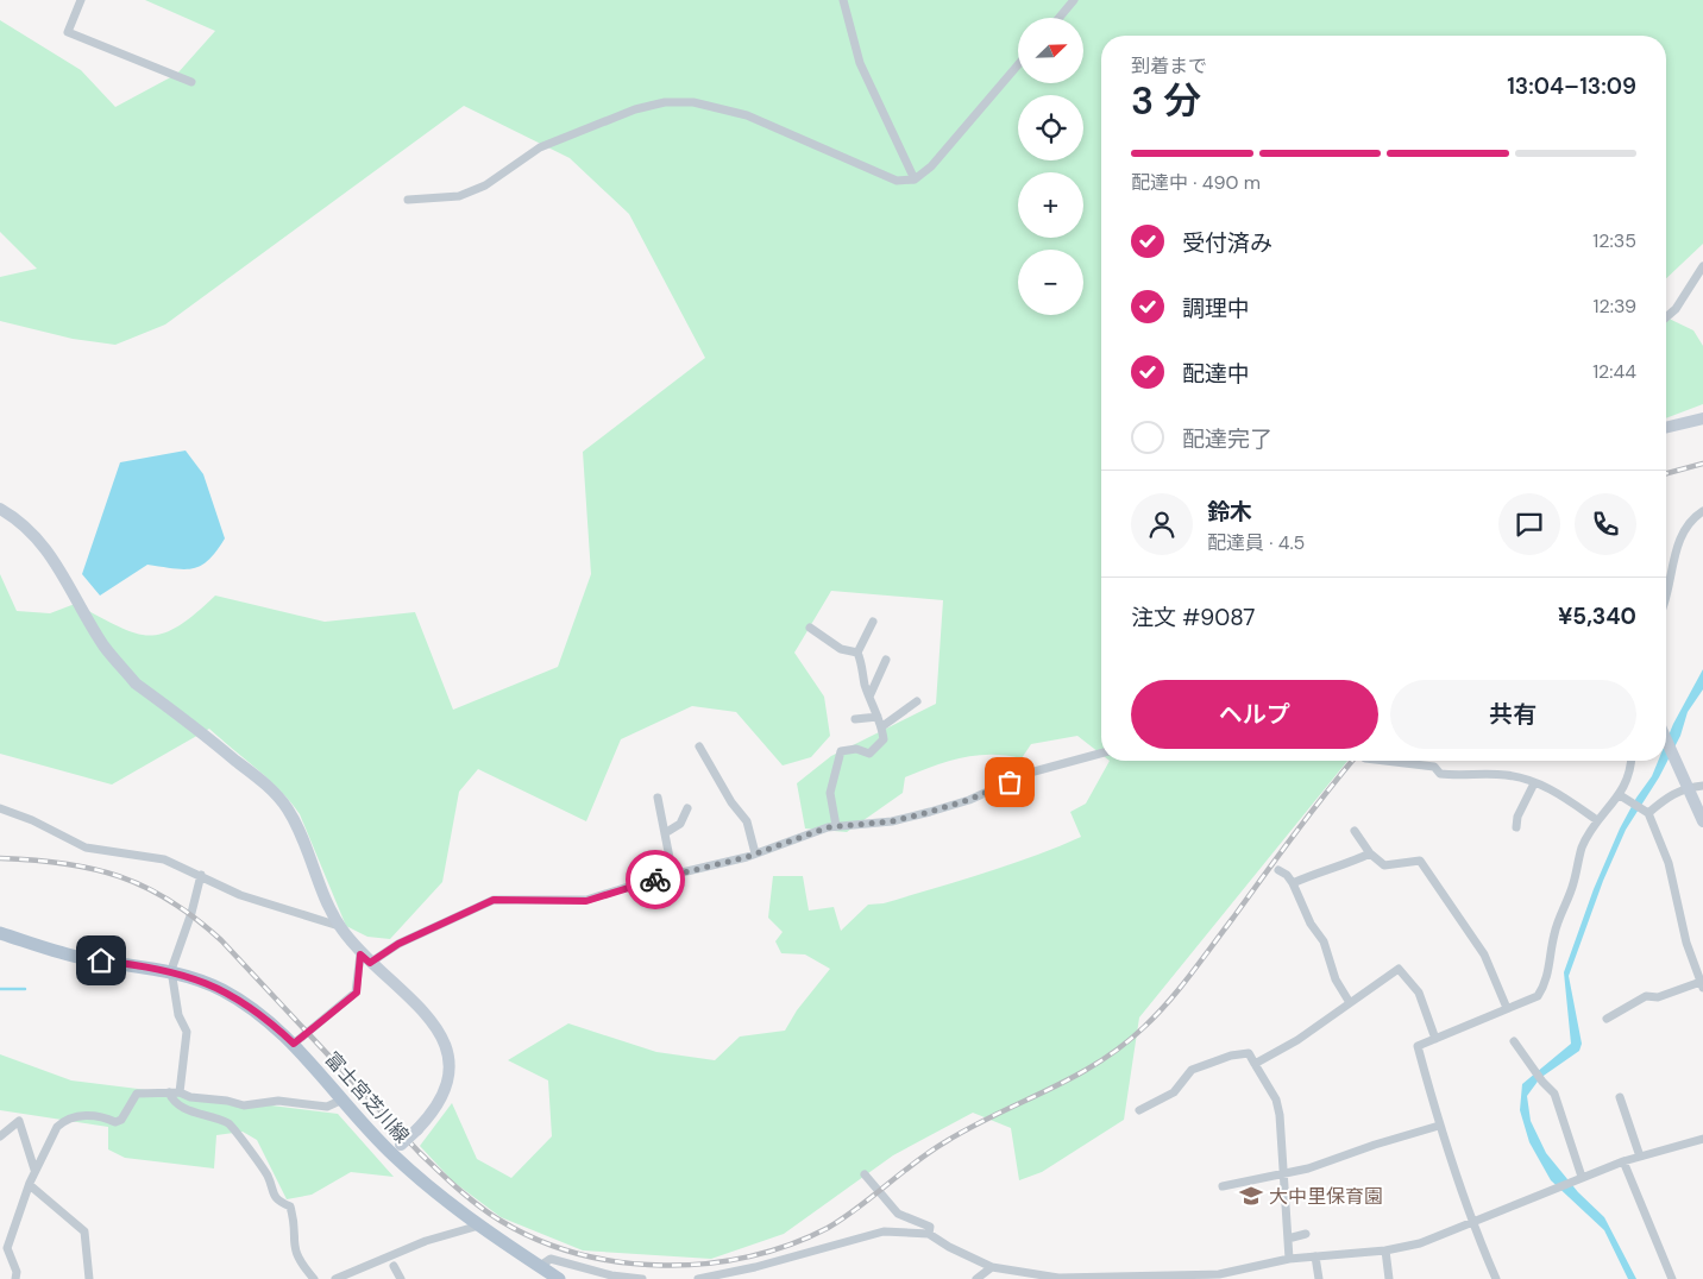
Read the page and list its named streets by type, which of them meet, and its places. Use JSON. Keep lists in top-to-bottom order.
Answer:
{
  "streets": {
    "main road": ["富士宮芝川線"]
  },
  "places": {
    "school or university": ["大中里保育園"]
  },
  "north": "top right",
  "page": {
    "map_buttons": ["+", "−"],
    "heading": ["3 分", "到着まで", "13:04–13:09"],
    "panel": [
      "鈴木",
      "配達員 · 4.5",
      "注文 #9087",
      "¥5,340"
    ],
    "bar": "配達中 · 490 m",
    "list": [
      ["受付済み", "12:35"],
      ["調理中", "12:39"],
      ["配達中", "12:44"],
      "配達完了"
    ],
    "buttons": ["ヘルプ", "共有"]
  }
}
